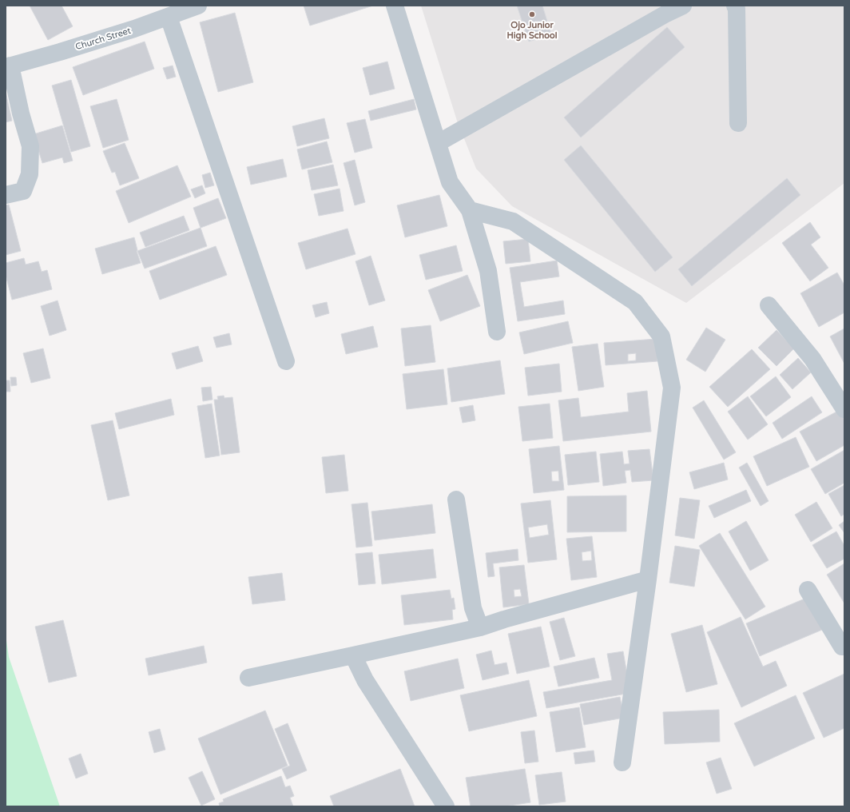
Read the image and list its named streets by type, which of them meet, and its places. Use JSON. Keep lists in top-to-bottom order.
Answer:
{
  "streets": {
    "street": ["Church Street"]
  },
  "places": ["Ojo Junior High School"]
}
